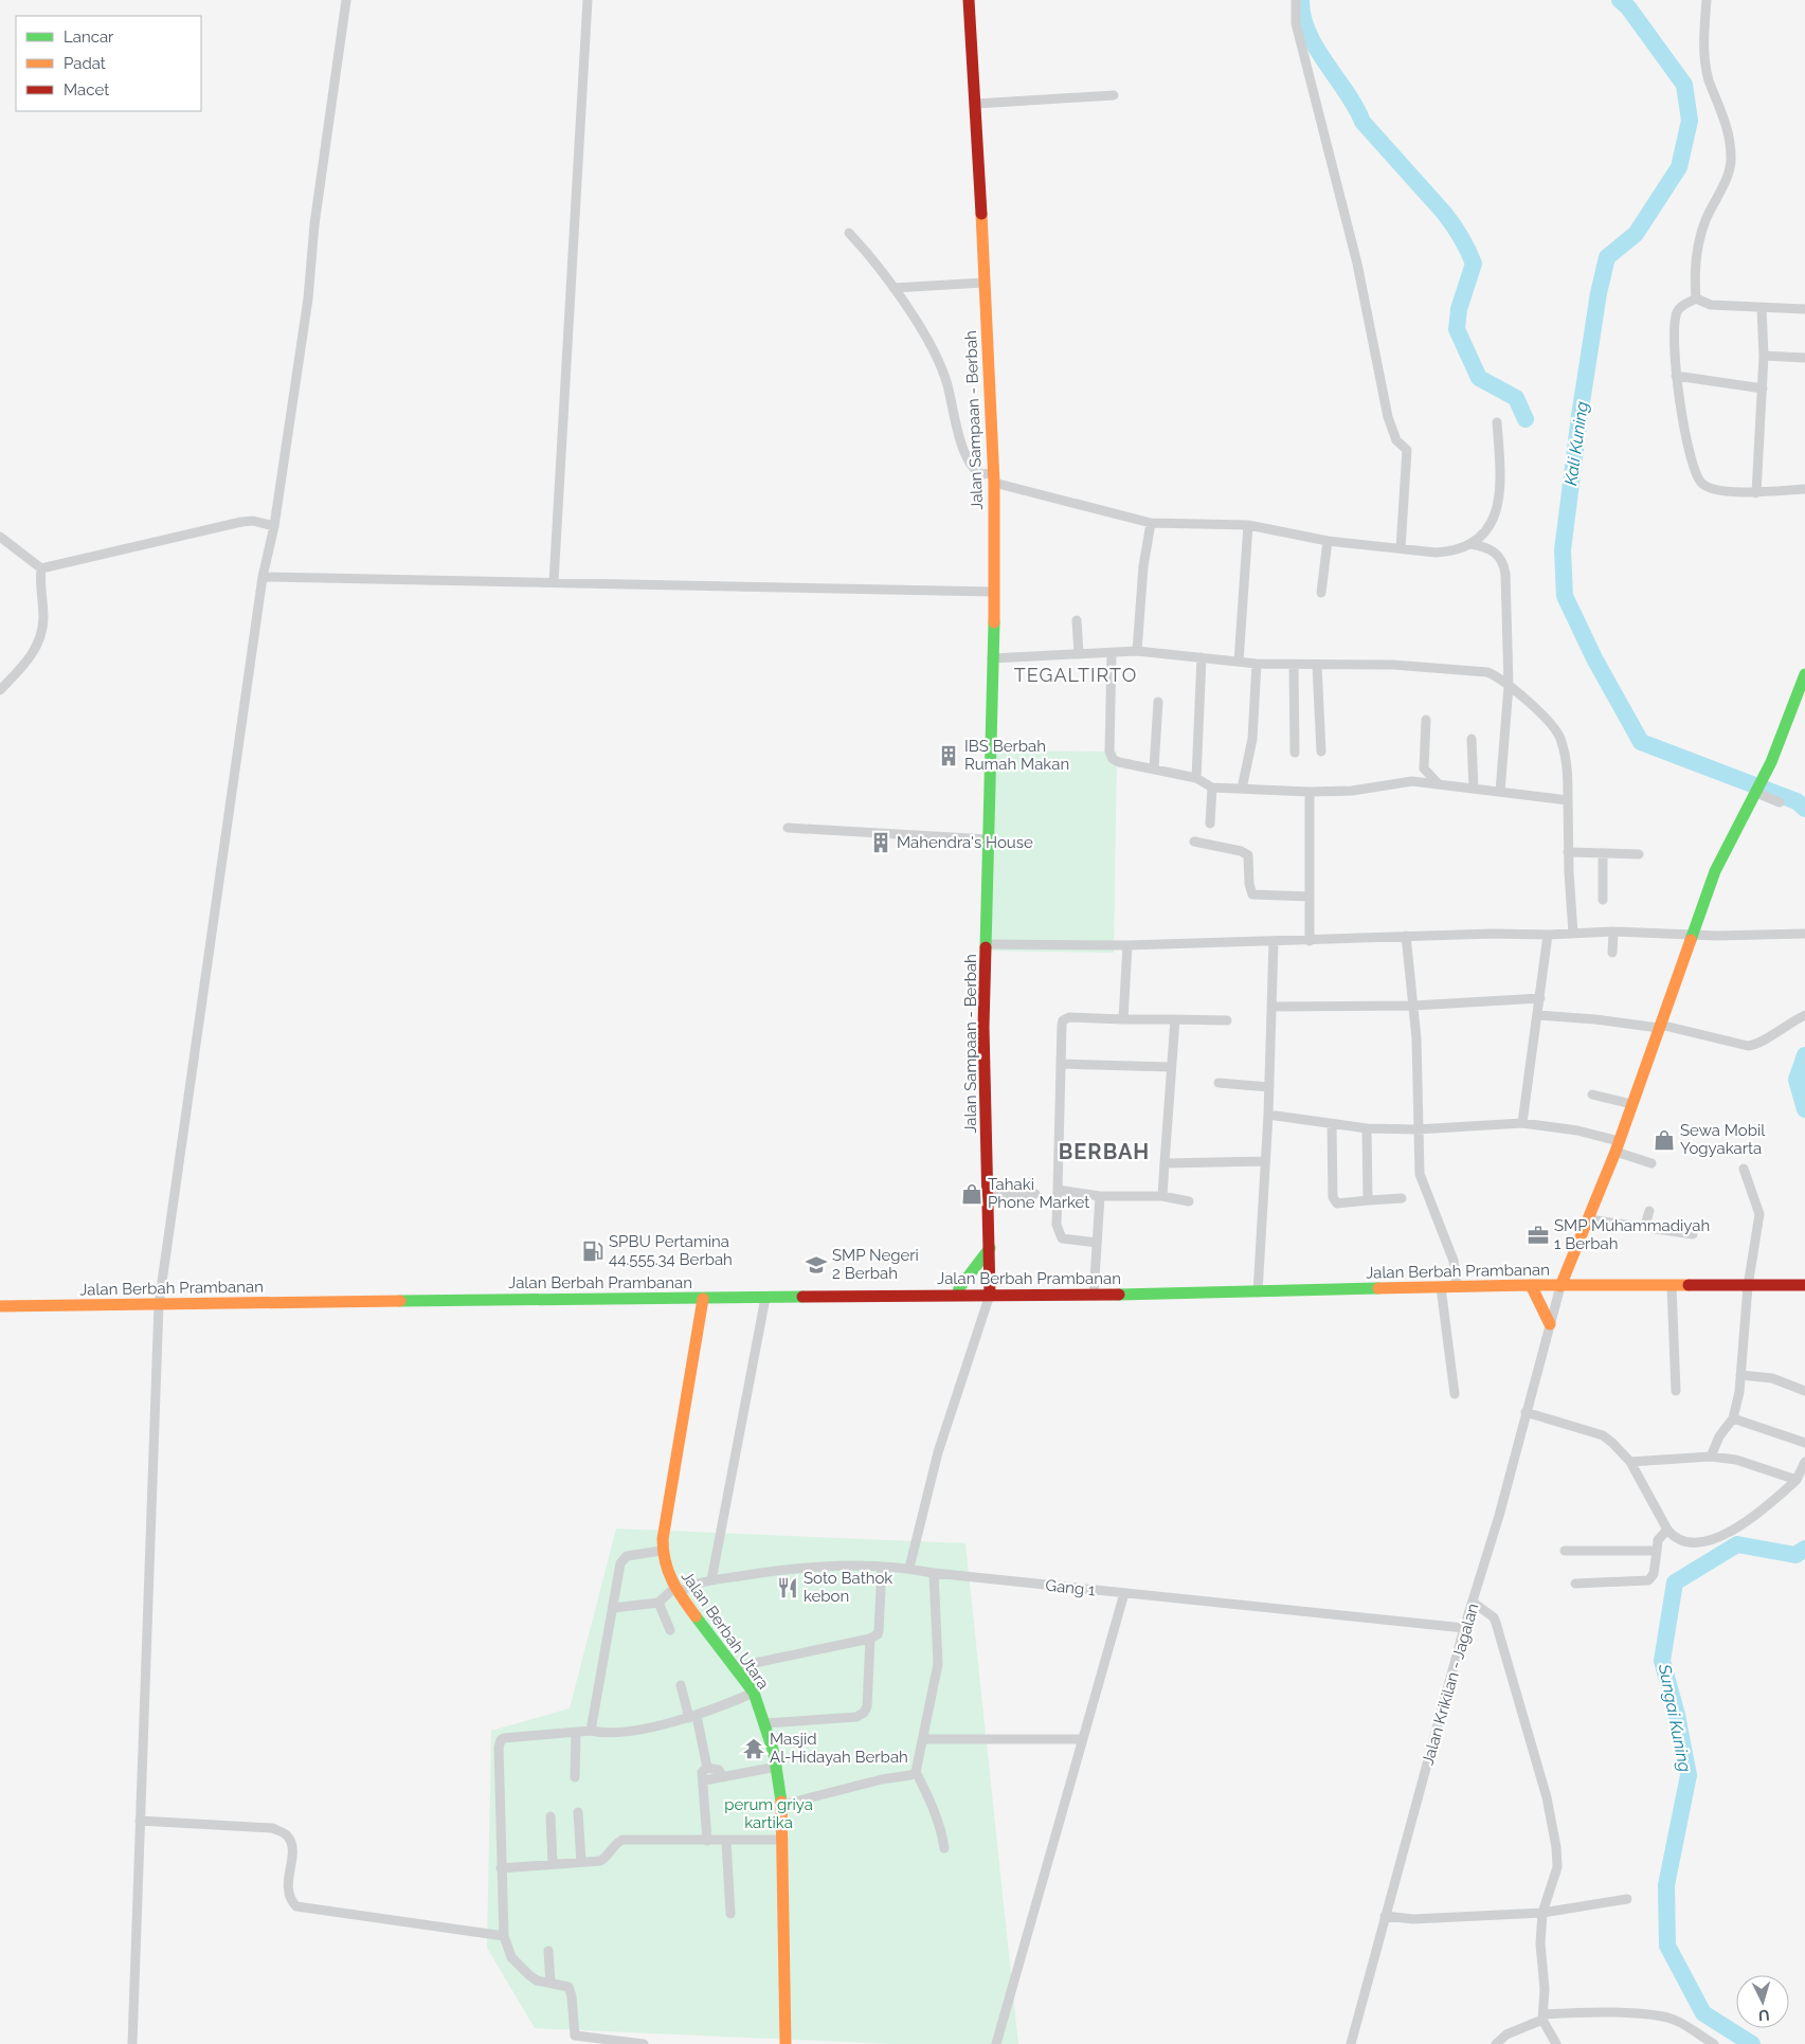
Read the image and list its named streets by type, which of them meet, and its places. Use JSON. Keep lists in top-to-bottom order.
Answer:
{
  "streets": {
    "main road": ["Jalan Sampaan - Berbah", "Jalan Berbah Prambanan", "Jalan Berbah Utara"],
    "street": ["Gang 1", "Jalan Krikilan - Jagalan"]
  },
  "crossings": [
    ["Jalan Sampaan - Berbah", "Jalan Berbah Prambanan"],
    ["Jalan Berbah Prambanan", "Jalan Berbah Utara"],
    ["Jalan Berbah Prambanan", "Jalan Krikilan - Jagalan"],
    ["Gang 1", "Jalan Berbah Utara"],
    ["Gang 1", "Jalan Krikilan - Jagalan"]
  ],
  "districts": ["TEGALTIRTO", "BERBAH"],
  "water": ["Kali Kuning", "Sungai Kuning"],
  "parks": ["perum griya kartika"],
  "places": {
    "building": ["IBS Berbah Rumah Makan", "Mahendra's House"],
    "shop": ["Sewa Mobil Yogyakarta", "Tahaki Phone Market"],
    "office": ["SMP Muhammadiyah 1 Berbah"],
    "fuel station": ["SPBU Pertamina 44.555.34 Berbah"],
    "school or university": ["SMP Negeri 2 Berbah"],
    "restaurant": ["Soto Bathok kebon"],
    "temple": ["Masjid Al-Hidayah Berbah"]
  },
  "legend": ["Lancar", "Padat", "Macet"],
  "north": "bottom"
}
